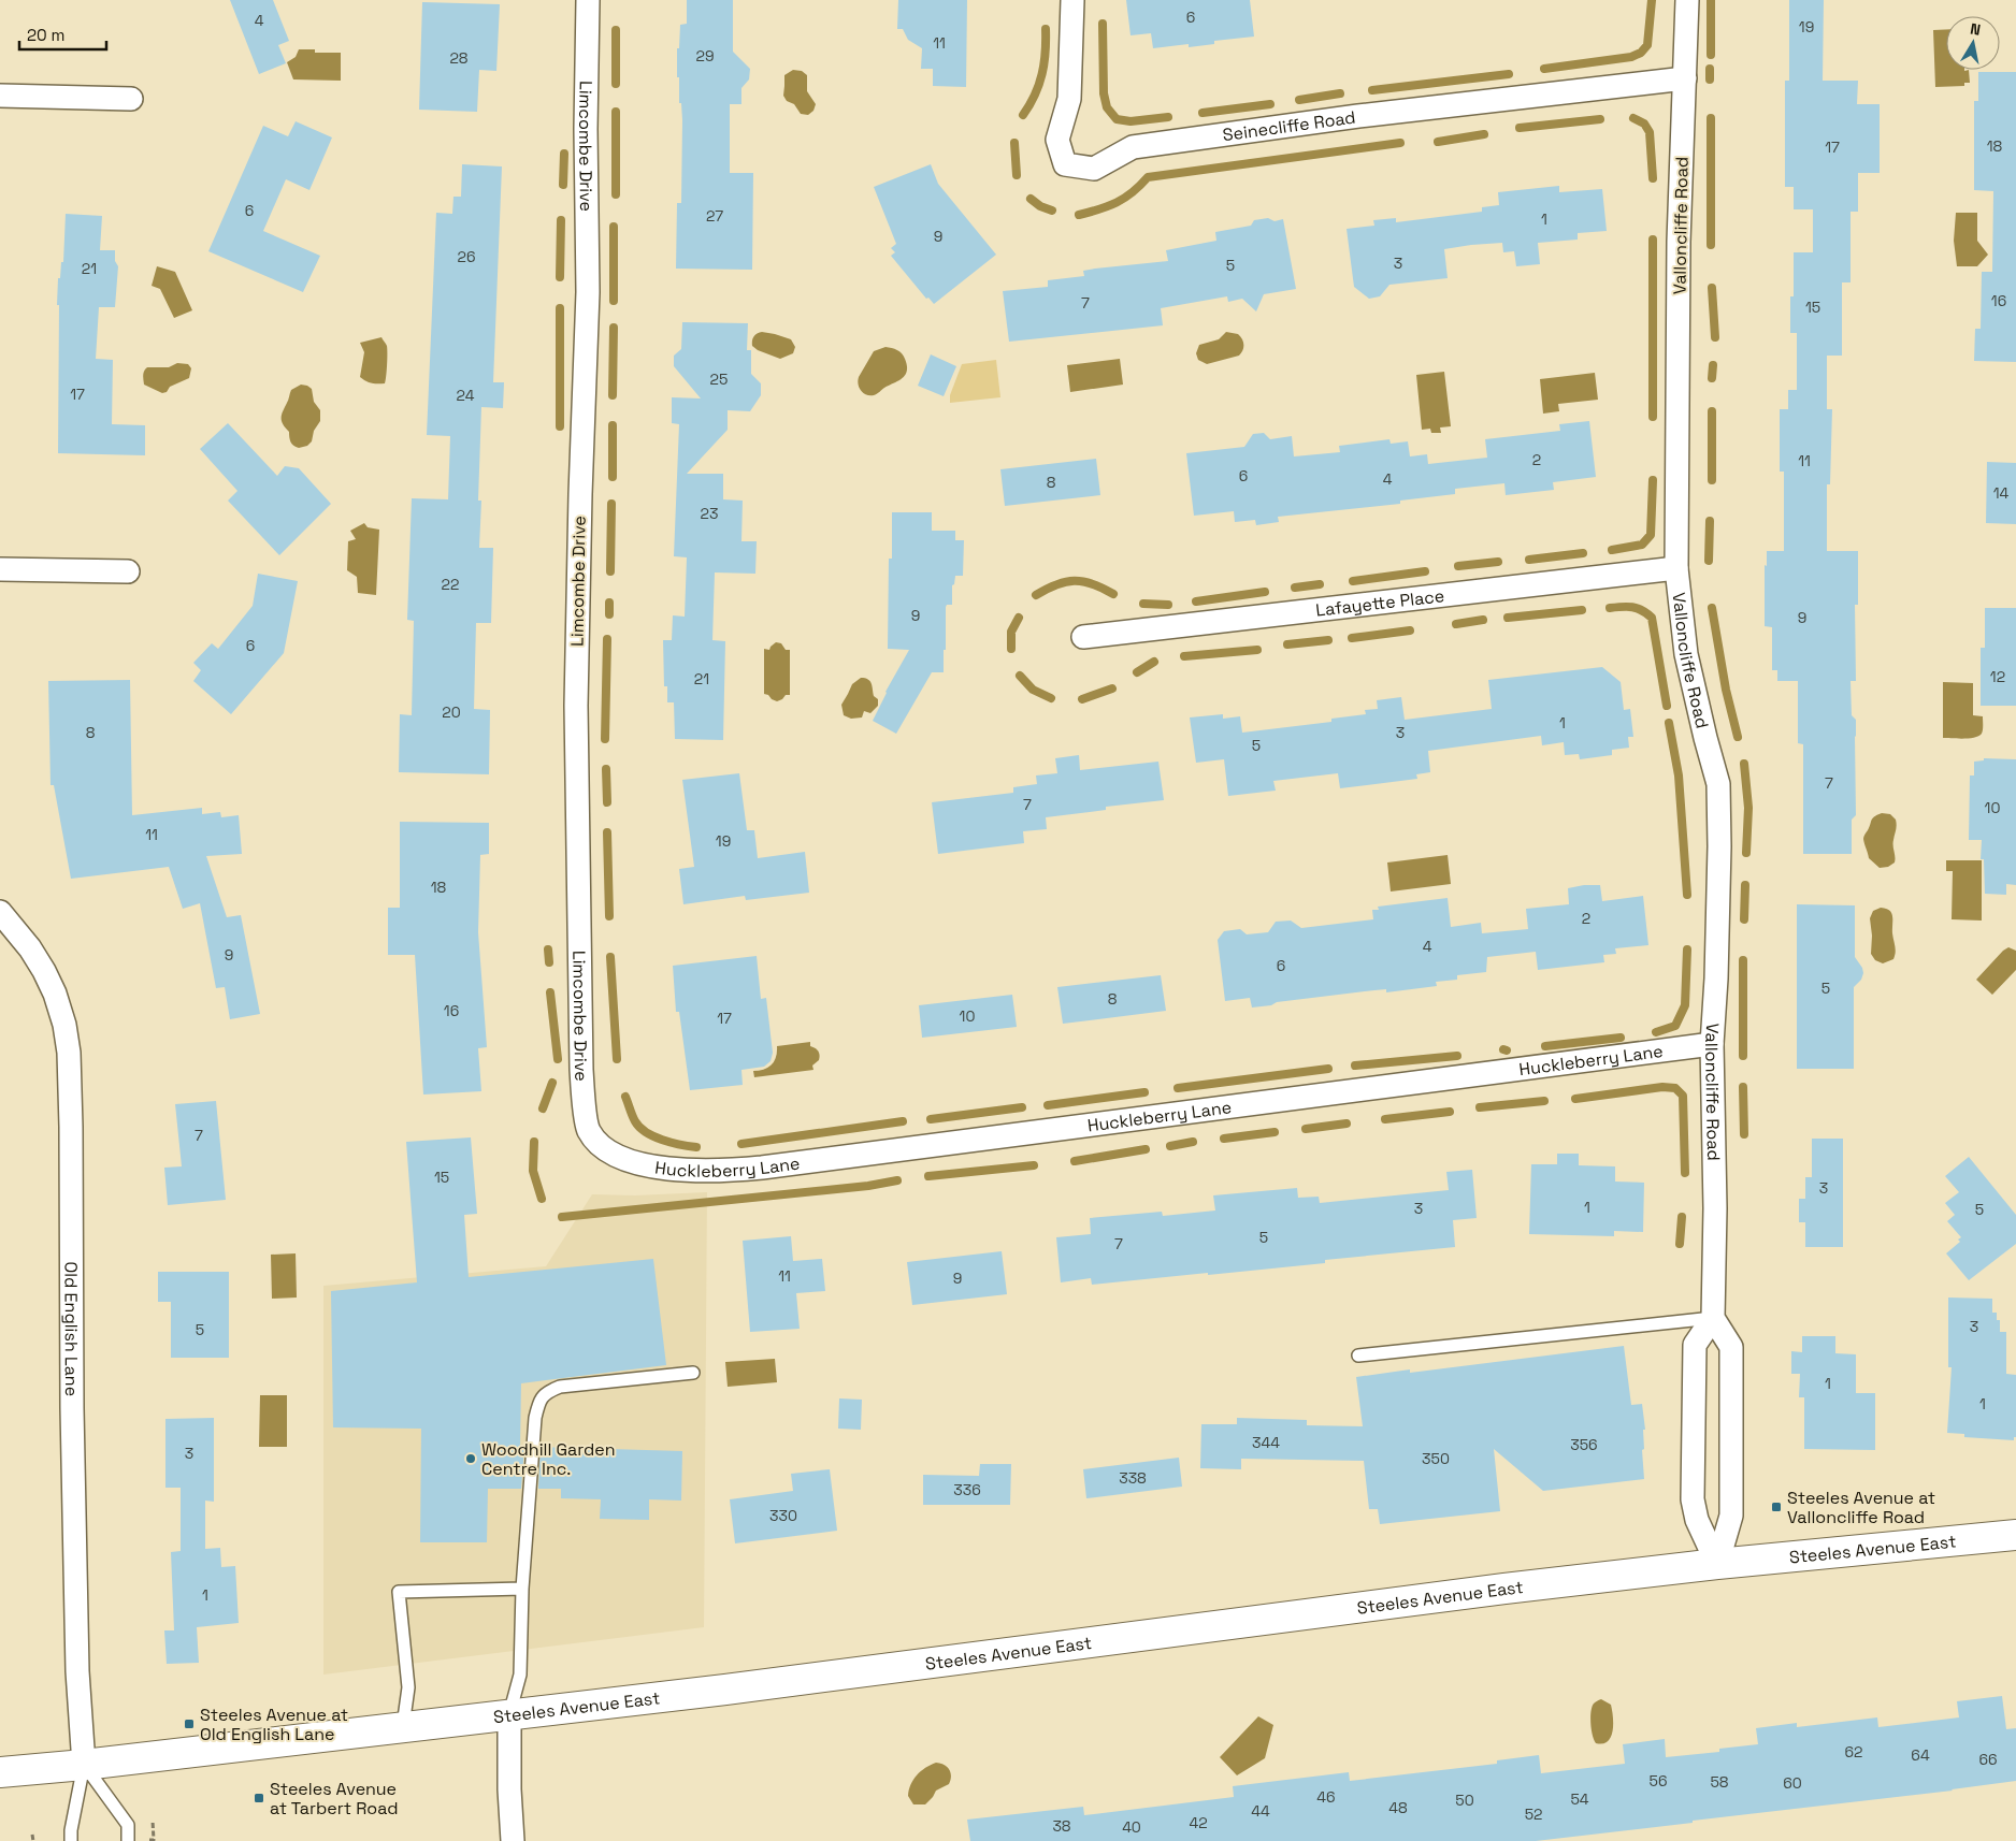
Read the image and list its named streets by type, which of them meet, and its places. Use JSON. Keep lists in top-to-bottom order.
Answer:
{
  "streets": {
    "main road": ["Steeles Avenue East"],
    "street": [
      "Seinecliffe Road",
      "Limcombe Drive",
      "Valloncliffe Road",
      "Lafayette Place",
      "Huckleberry Lane",
      "Old English Lane"
    ]
  },
  "crossings": [
    ["Seinecliffe Road", "Valloncliffe Road"],
    ["Limcombe Drive", "Huckleberry Lane"],
    ["Valloncliffe Road", "Lafayette Place"],
    ["Valloncliffe Road", "Huckleberry Lane"],
    ["Old English Lane", "Steeles Avenue East"]
  ],
  "places": {
    "other": ["Woodhill Garden Centre Inc."],
    "transit": ["Steeles Avenue at Valloncliffe Road", "Steeles Avenue at Old English Lane", "Steeles Avenue at Tarbert Road"]
  },
  "house_numbers": [
    "6",
    "4",
    "19",
    "11",
    "29",
    "28",
    "18",
    "17",
    "6",
    "27",
    "1",
    "9",
    "26",
    "3",
    "5",
    "21",
    "16",
    "7",
    "15",
    "25",
    "17",
    "24",
    "2",
    "11",
    "6",
    "4",
    "8",
    "14",
    "23",
    "22",
    "9",
    "9",
    "6",
    "12",
    "21",
    "20",
    "1",
    "8",
    "3",
    "5",
    "7",
    "7",
    "10",
    "11",
    "19",
    "18",
    "2",
    "4",
    "9",
    "6",
    "5",
    "8",
    "16",
    "10",
    "17",
    "7",
    "15",
    "3",
    "1",
    "3",
    "5",
    "5",
    "7",
    "11",
    "9",
    "3",
    "5",
    "1",
    "1",
    "344",
    "356",
    "3",
    "350",
    "338",
    "336",
    "330",
    "1",
    "62",
    "64",
    "66",
    "56",
    "58",
    "60",
    "46",
    "54",
    "50",
    "48",
    "44",
    "52",
    "42",
    "38",
    "40"
  ],
  "scale_bar": "20 m",
  "north": "top"
}
